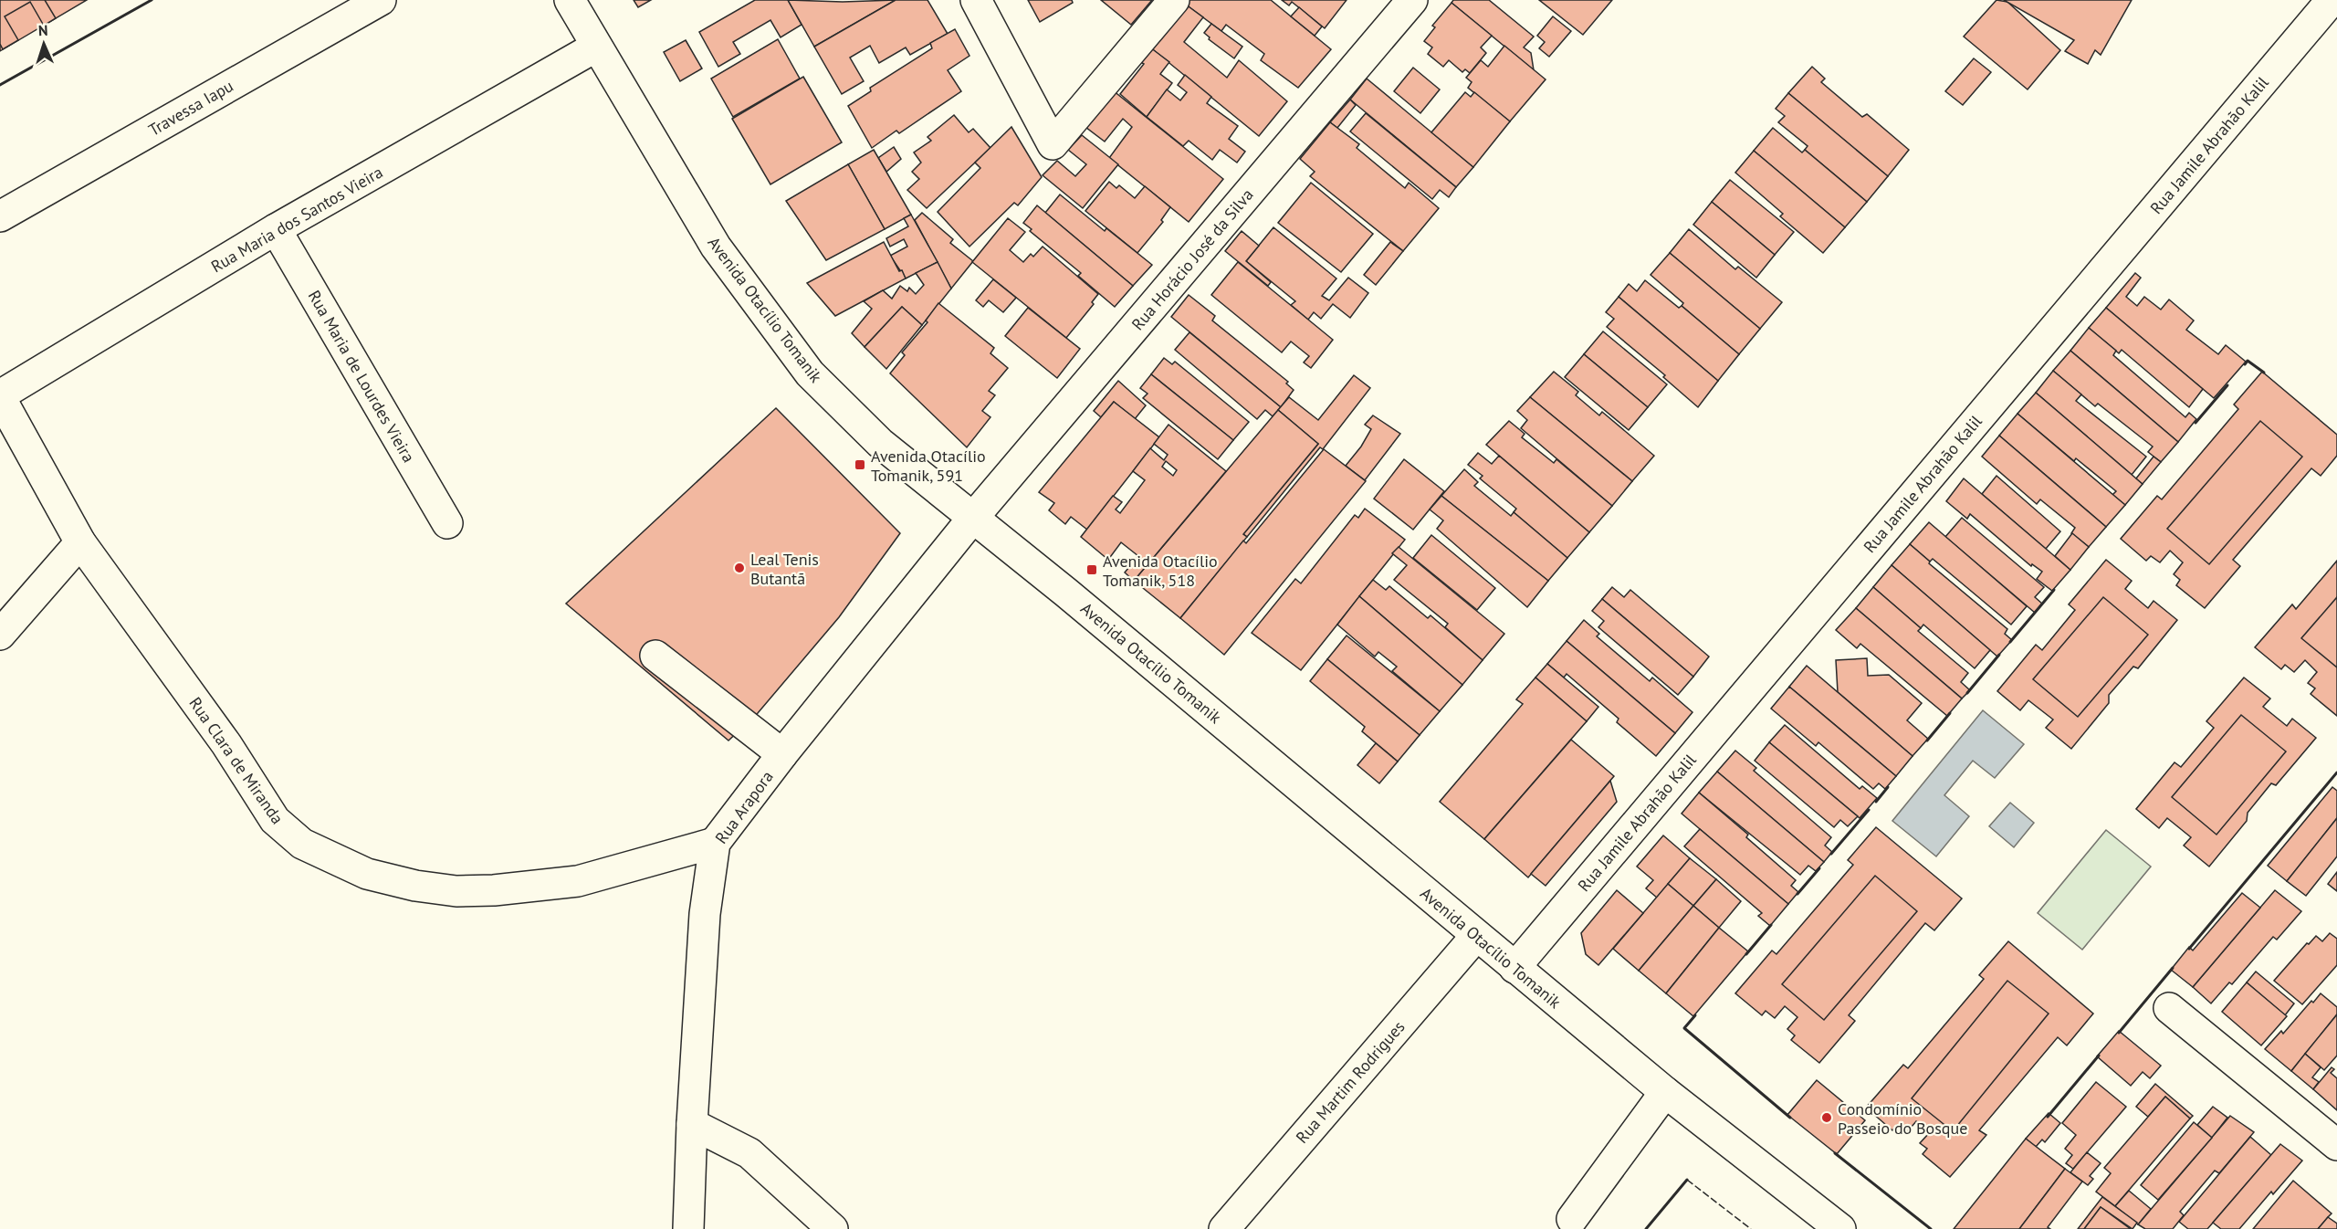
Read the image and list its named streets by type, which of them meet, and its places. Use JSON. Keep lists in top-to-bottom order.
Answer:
{
  "streets": {
    "street": [
      "Travessa Iapu",
      "Rua Jamile Abrahão Kalil",
      "Rua Maria dos Santos Vieira",
      "Rua Horácio José da Silva",
      "Avenida Otacílio Tomanik",
      "Rua Maria de Lourdes Vieira",
      "Rua Clara de Miranda",
      "Rua Arapora",
      "Rua Martim Rodrigues"
    ]
  },
  "crossings": [
    ["Rua Jamile Abrahão Kalil", "Avenida Otacílio Tomanik"],
    ["Rua Maria dos Santos Vieira", "Avenida Otacílio Tomanik"],
    ["Rua Maria dos Santos Vieira", "Rua Maria de Lourdes Vieira"],
    ["Rua Maria dos Santos Vieira", "Rua Clara de Miranda"],
    ["Rua Horácio José da Silva", "Avenida Otacílio Tomanik"],
    ["Rua Horácio José da Silva", "Rua Arapora"],
    ["Avenida Otacílio Tomanik", "Rua Arapora"],
    ["Avenida Otacílio Tomanik", "Rua Martim Rodrigues"],
    ["Rua Clara de Miranda", "Rua Arapora"]
  ],
  "places": {
    "transit": ["Avenida Otacílio Tomanik, 591", "Avenida Otacílio Tomanik, 518"],
    "other": ["Leal Tenis Butantã", "Condomínio Passeio do Bosque"]
  },
  "north": "top"
}
